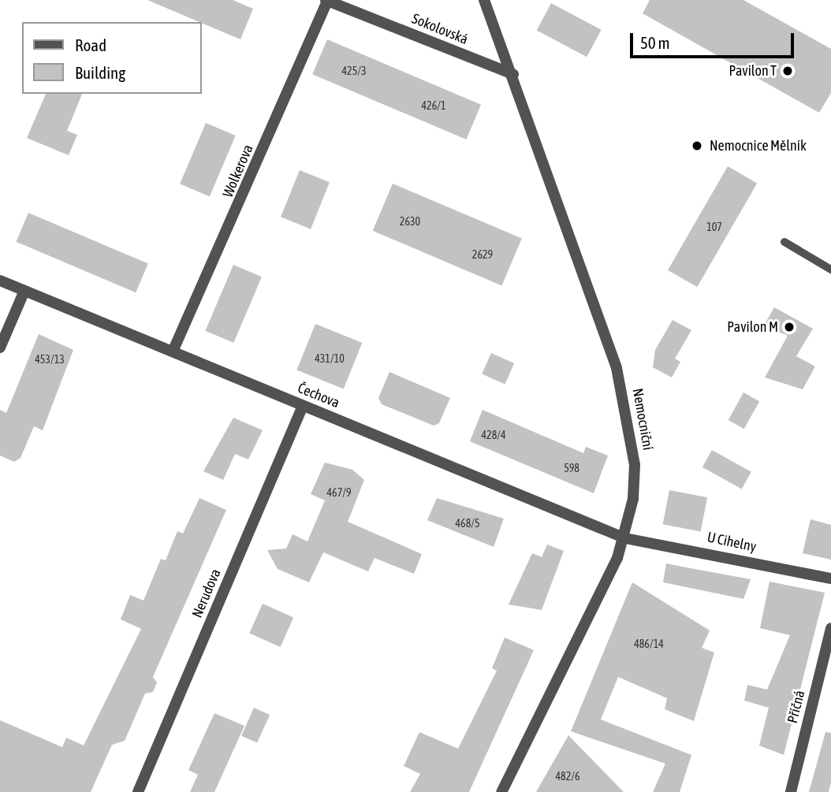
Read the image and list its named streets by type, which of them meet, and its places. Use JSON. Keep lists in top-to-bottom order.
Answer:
{
  "streets": {
    "street": [
      "Sokolovská",
      "Wolkerova",
      "Čechova",
      "Nemocniční",
      "U Cihelny",
      "Nerudova",
      "Příčná"
    ]
  },
  "crossings": [
    ["Sokolovská", "Wolkerova"],
    ["Sokolovská", "Nemocniční"],
    ["Wolkerova", "Čechova"],
    ["Čechova", "Nemocniční"],
    ["Čechova", "U Cihelny"],
    ["Čechova", "Nerudova"],
    ["Nemocniční", "U Cihelny"]
  ],
  "places": ["Pavilon T", "Nemocnice Mělník", "Pavilon M"],
  "house_numbers": [
    "425/3",
    "426/1",
    "2630",
    "107",
    "2629",
    "431/10",
    "453/13",
    "428/4",
    "598",
    "467/9",
    "468/5",
    "486/14",
    "482/6"
  ],
  "legend": ["Road", "Building"],
  "scale_bar": "50 m"
}
